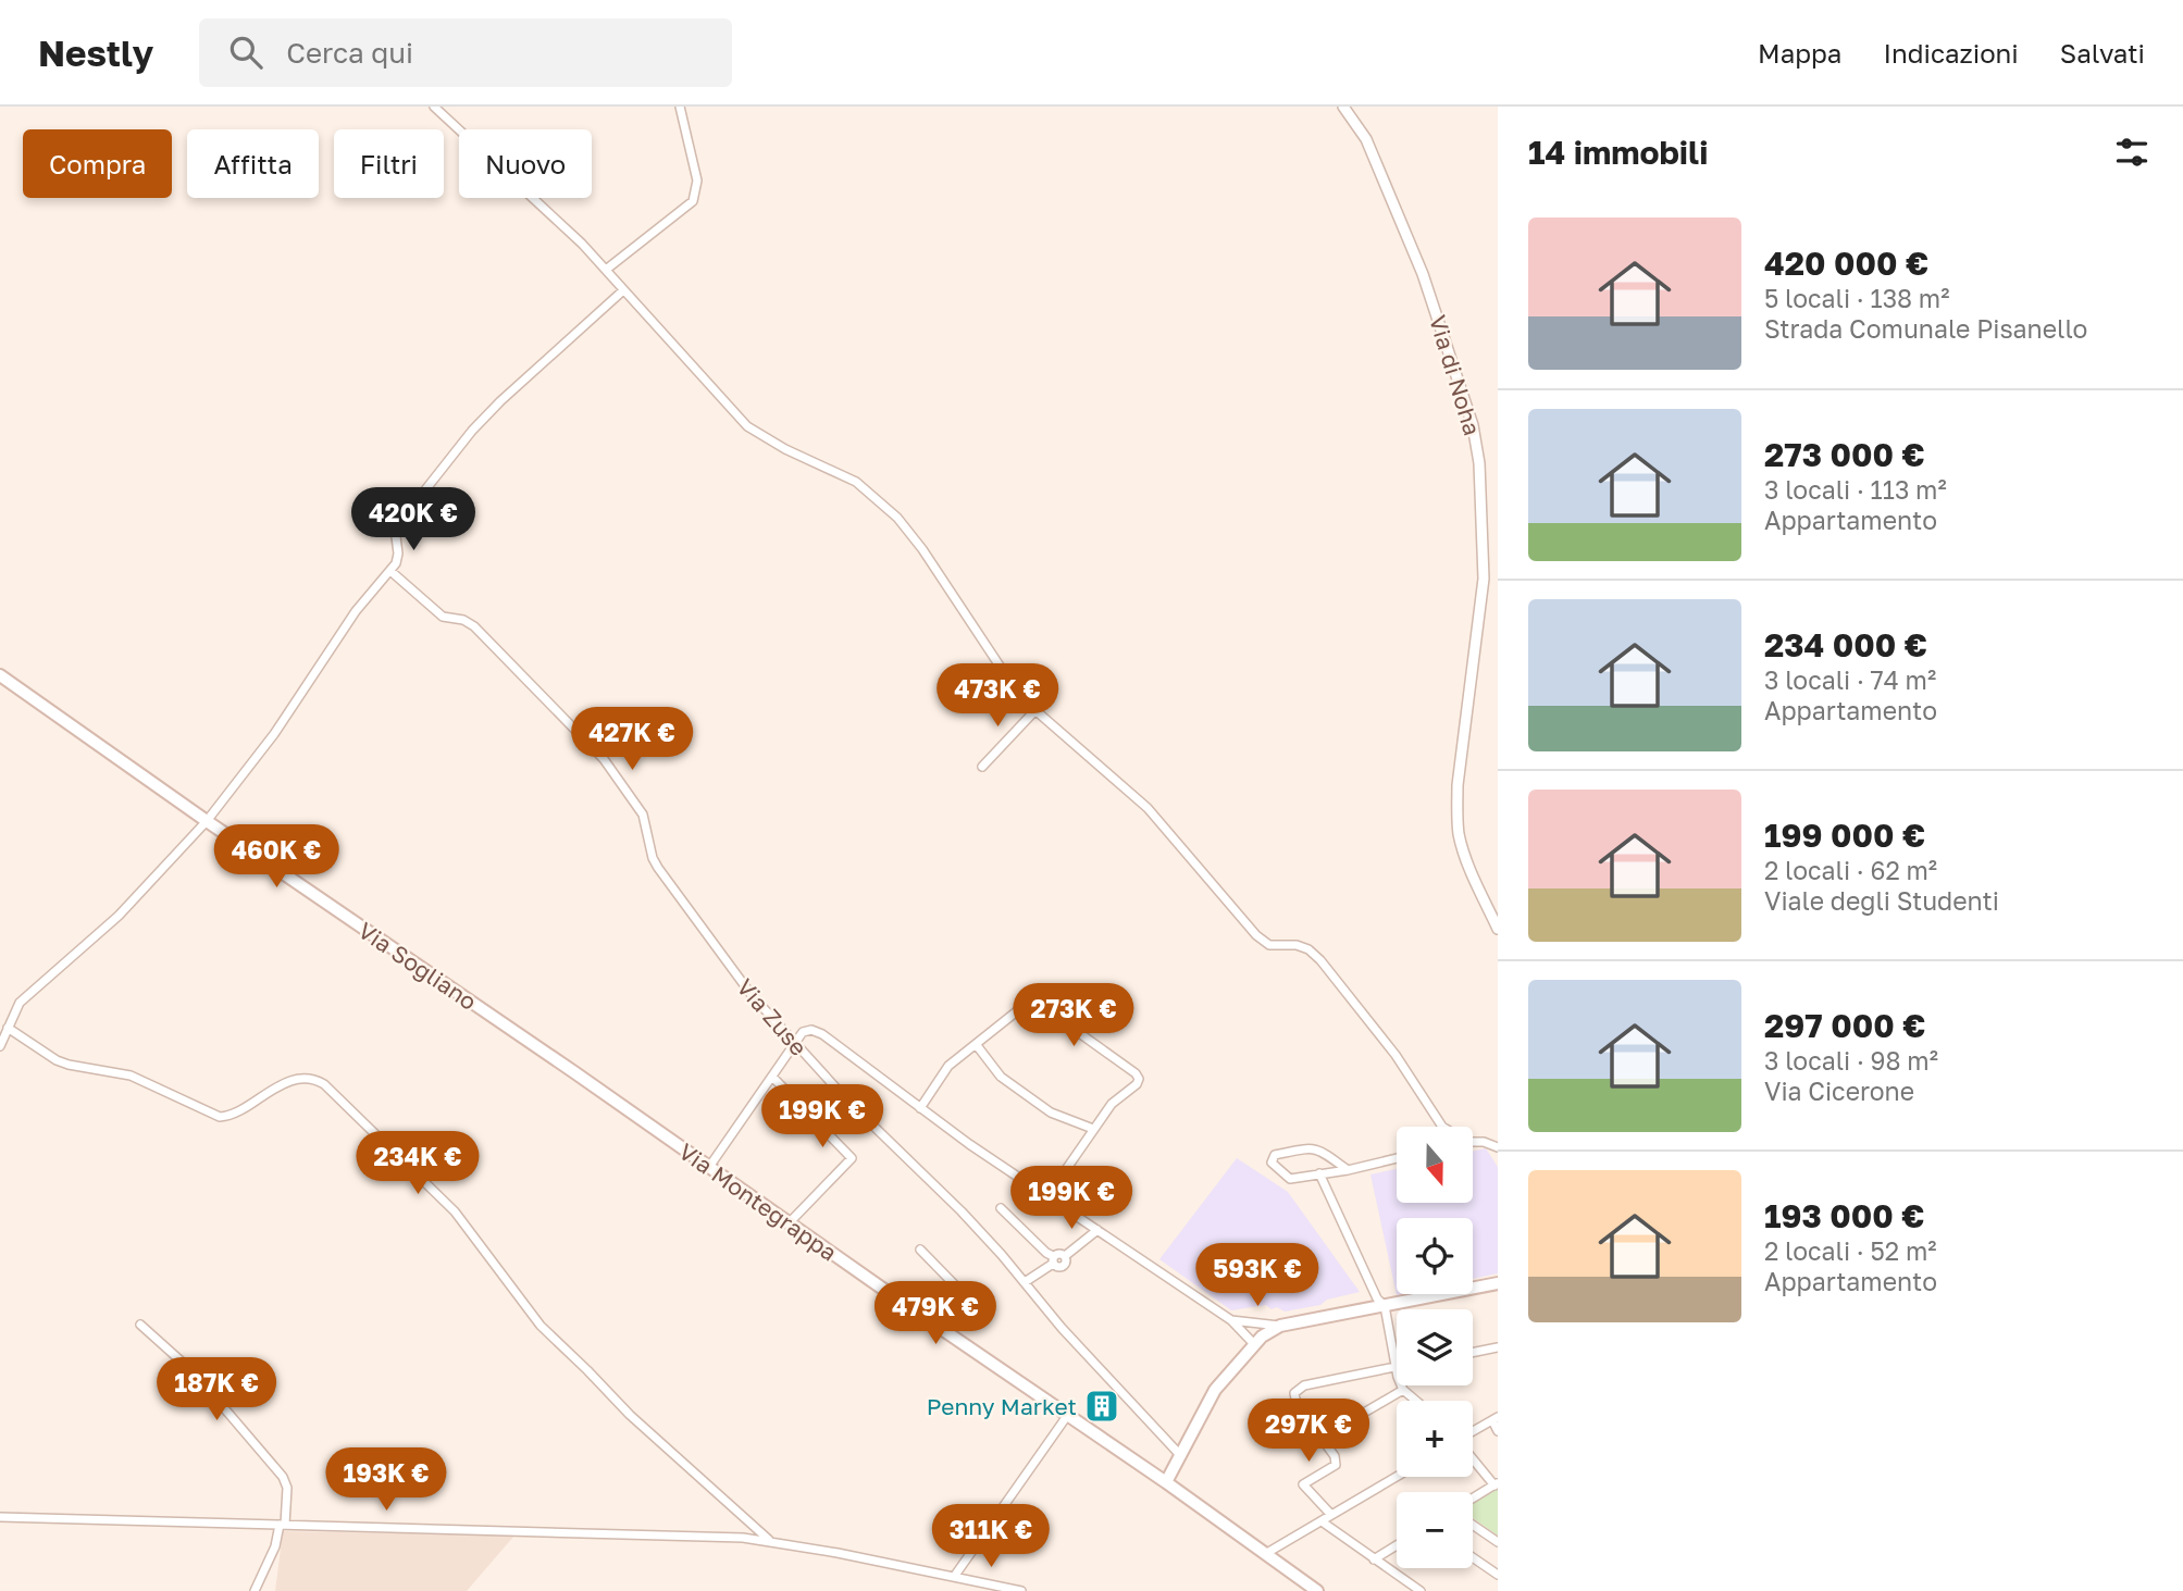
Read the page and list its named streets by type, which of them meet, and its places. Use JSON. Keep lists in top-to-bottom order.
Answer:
{
  "streets": {
    "main road": ["Via Sogliano", "Via Montegrappa"],
    "street": ["Via di Noha", "Via Zuse"]
  },
  "crossings": [
    ["Via Sogliano", "Via Montegrappa"]
  ],
  "places": {
    "building": ["Penny Market"]
  },
  "north": "bottom",
  "page": {
    "header": "Nestly",
    "search": "Cerca qui",
    "nav": ["Mappa", "Indicazioni", "Salvati"],
    "heading": "14 immobili",
    "chip": [
      "Compra",
      "Affitta",
      "Filtri",
      "Nuovo"
    ],
    "list": [
      {
        "name": "420 000 €",
        "note": "5 locali · 138 m² · Strada Comunale Pisanello"
      },
      {
        "name": "273 000 €",
        "note": "3 locali · 113 m² · Appartamento"
      },
      {
        "name": "234 000 €",
        "note": "3 locali · 74 m² · Appartamento"
      },
      {
        "name": "199 000 €",
        "note": "2 locali · 62 m² · Viale degli Studenti"
      },
      {
        "name": "297 000 €",
        "note": "3 locali · 98 m² · Via Cicerone"
      },
      {
        "name": "193 000 €",
        "note": "2 locali · 52 m² · Appartamento"
      }
    ],
    "price": [
      "420K €",
      "473K €",
      "427K €",
      "460K €",
      "273K €",
      "199K €",
      "234K €",
      "199K €",
      "593K €",
      "479K €",
      "187K €",
      "297K €",
      "193K €",
      "311K €"
    ],
    "map_buttons": ["+", "−"]
  }
}
